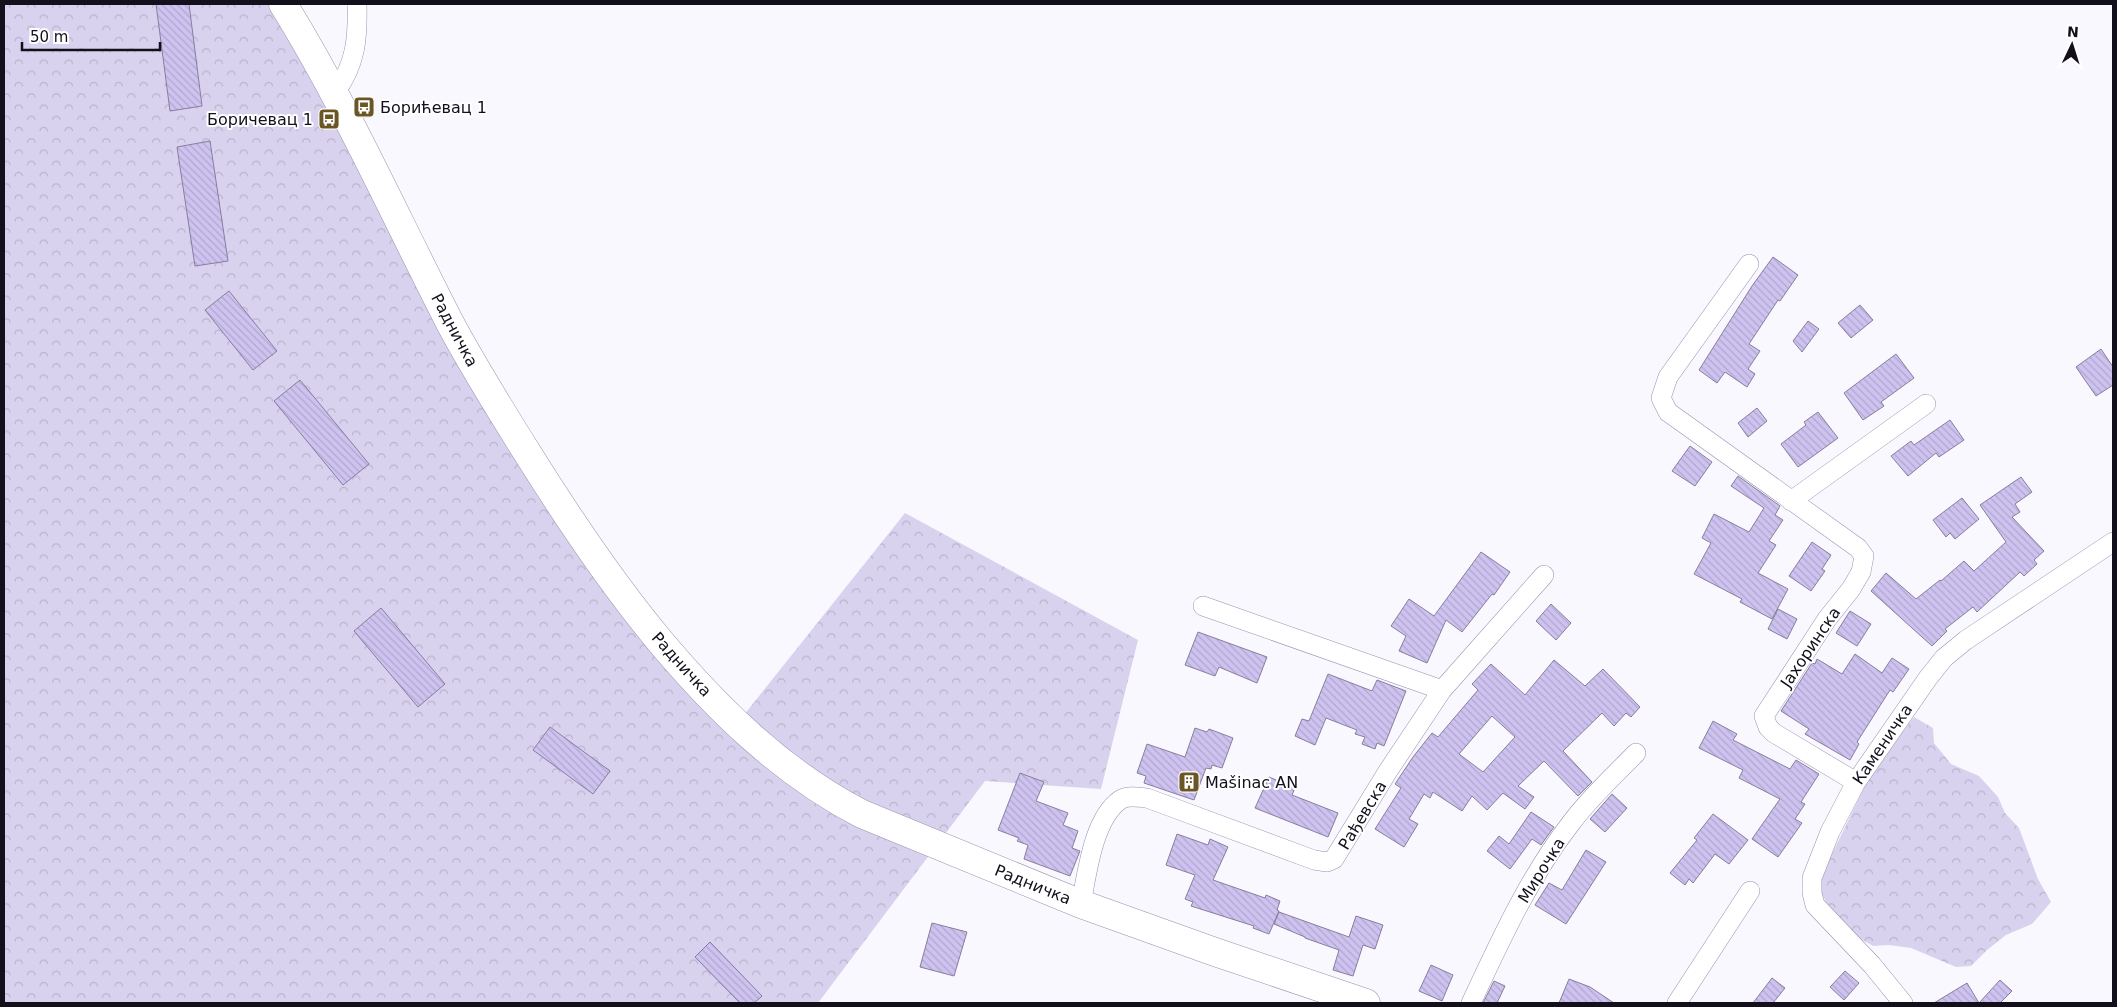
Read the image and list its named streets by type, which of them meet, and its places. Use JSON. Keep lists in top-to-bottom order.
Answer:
{
  "streets": {
    "street": [
      "Радничка",
      "Јахоринска",
      "Каменичка",
      "Рађевска",
      "Мирочка"
    ]
  },
  "crossings": [
    ["Радничка", "Рађевска"],
    ["Јахоринска", "Каменичка"]
  ],
  "places": {
    "bus stop": ["Борићевац 1", "Боричевац 1"],
    "building": ["Mašinac AN"]
  },
  "scale_bar": "50 m",
  "north": "top"
}
